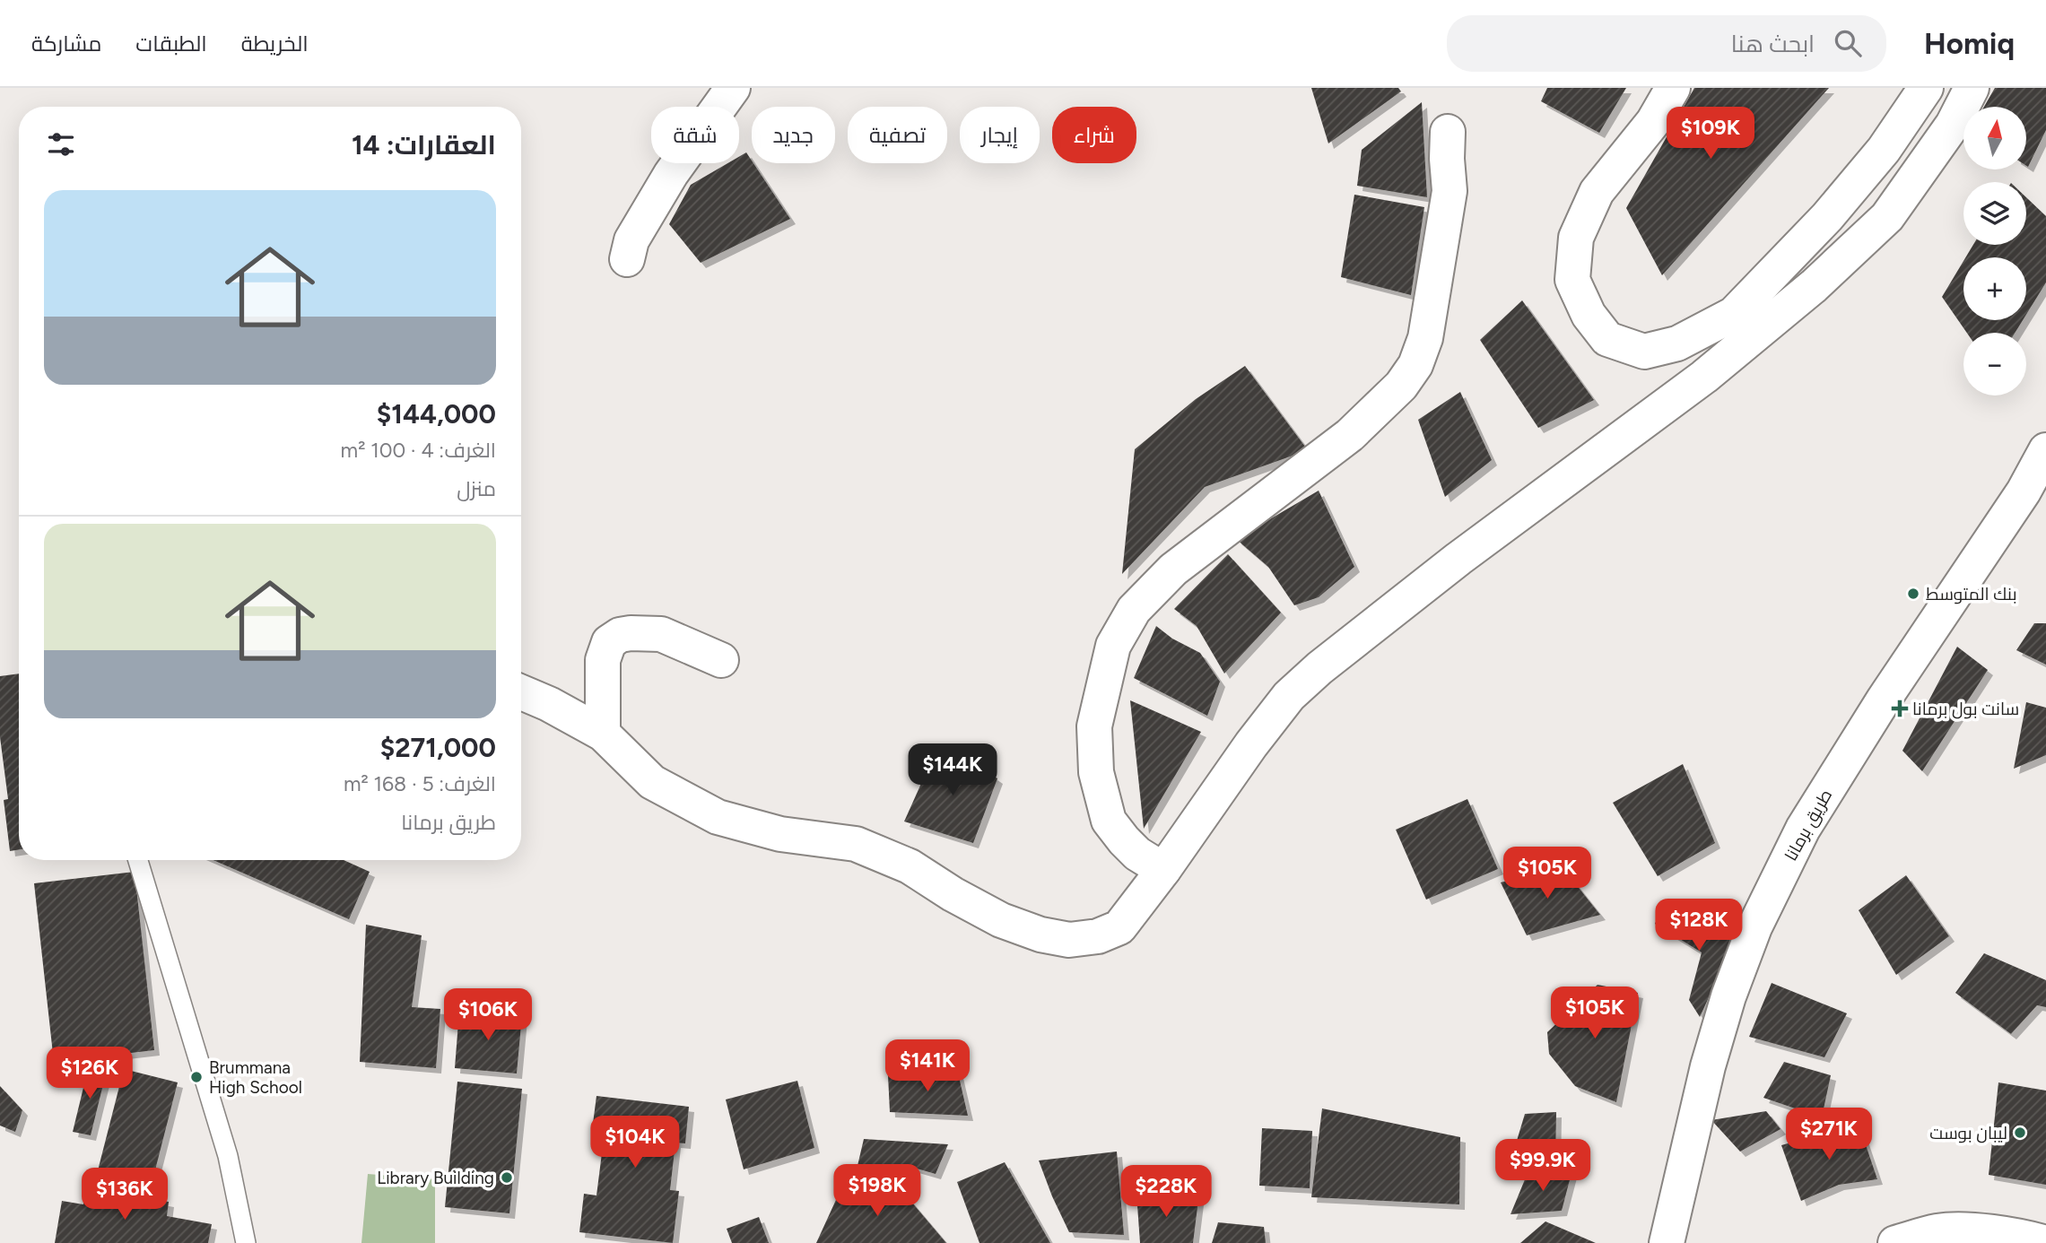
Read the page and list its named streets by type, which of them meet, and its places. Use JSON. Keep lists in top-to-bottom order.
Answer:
{
  "streets": {
    "street": ["طريق برمانا"]
  },
  "places": {
    "other": [
      "بنك المتوسط",
      "Brummana High School",
      "ليبان بوست",
      "Library Building"
    ],
    "health": ["سانت بول برمانا"]
  },
  "north": "top",
  "page": {
    "header": "Homiq",
    "search": "ابحث هنا",
    "nav": ["الخريطة", "الطبقات", "مشاركة"],
    "map_buttons": ["+", "−"],
    "price": [
      "$109K",
      "$144K",
      "$105K",
      "$128K",
      "$105K",
      "$106K",
      "$141K",
      "$126K",
      "$271K",
      "$104K",
      "$99.9K",
      "$198K",
      "$228K",
      "$136K"
    ],
    "chip": [
      "شراء",
      "إيجار",
      "تصفية",
      "جديد",
      "شقة"
    ],
    "heading": "العقارات: 14",
    "list": [
      {
        "name": "$144,000",
        "note": "الغرف: 4 · 100 m² · منزل"
      },
      {
        "name": "$271,000",
        "note": "الغرف: 5 · 168 m² · طريق برمانا"
      }
    ]
  }
}
